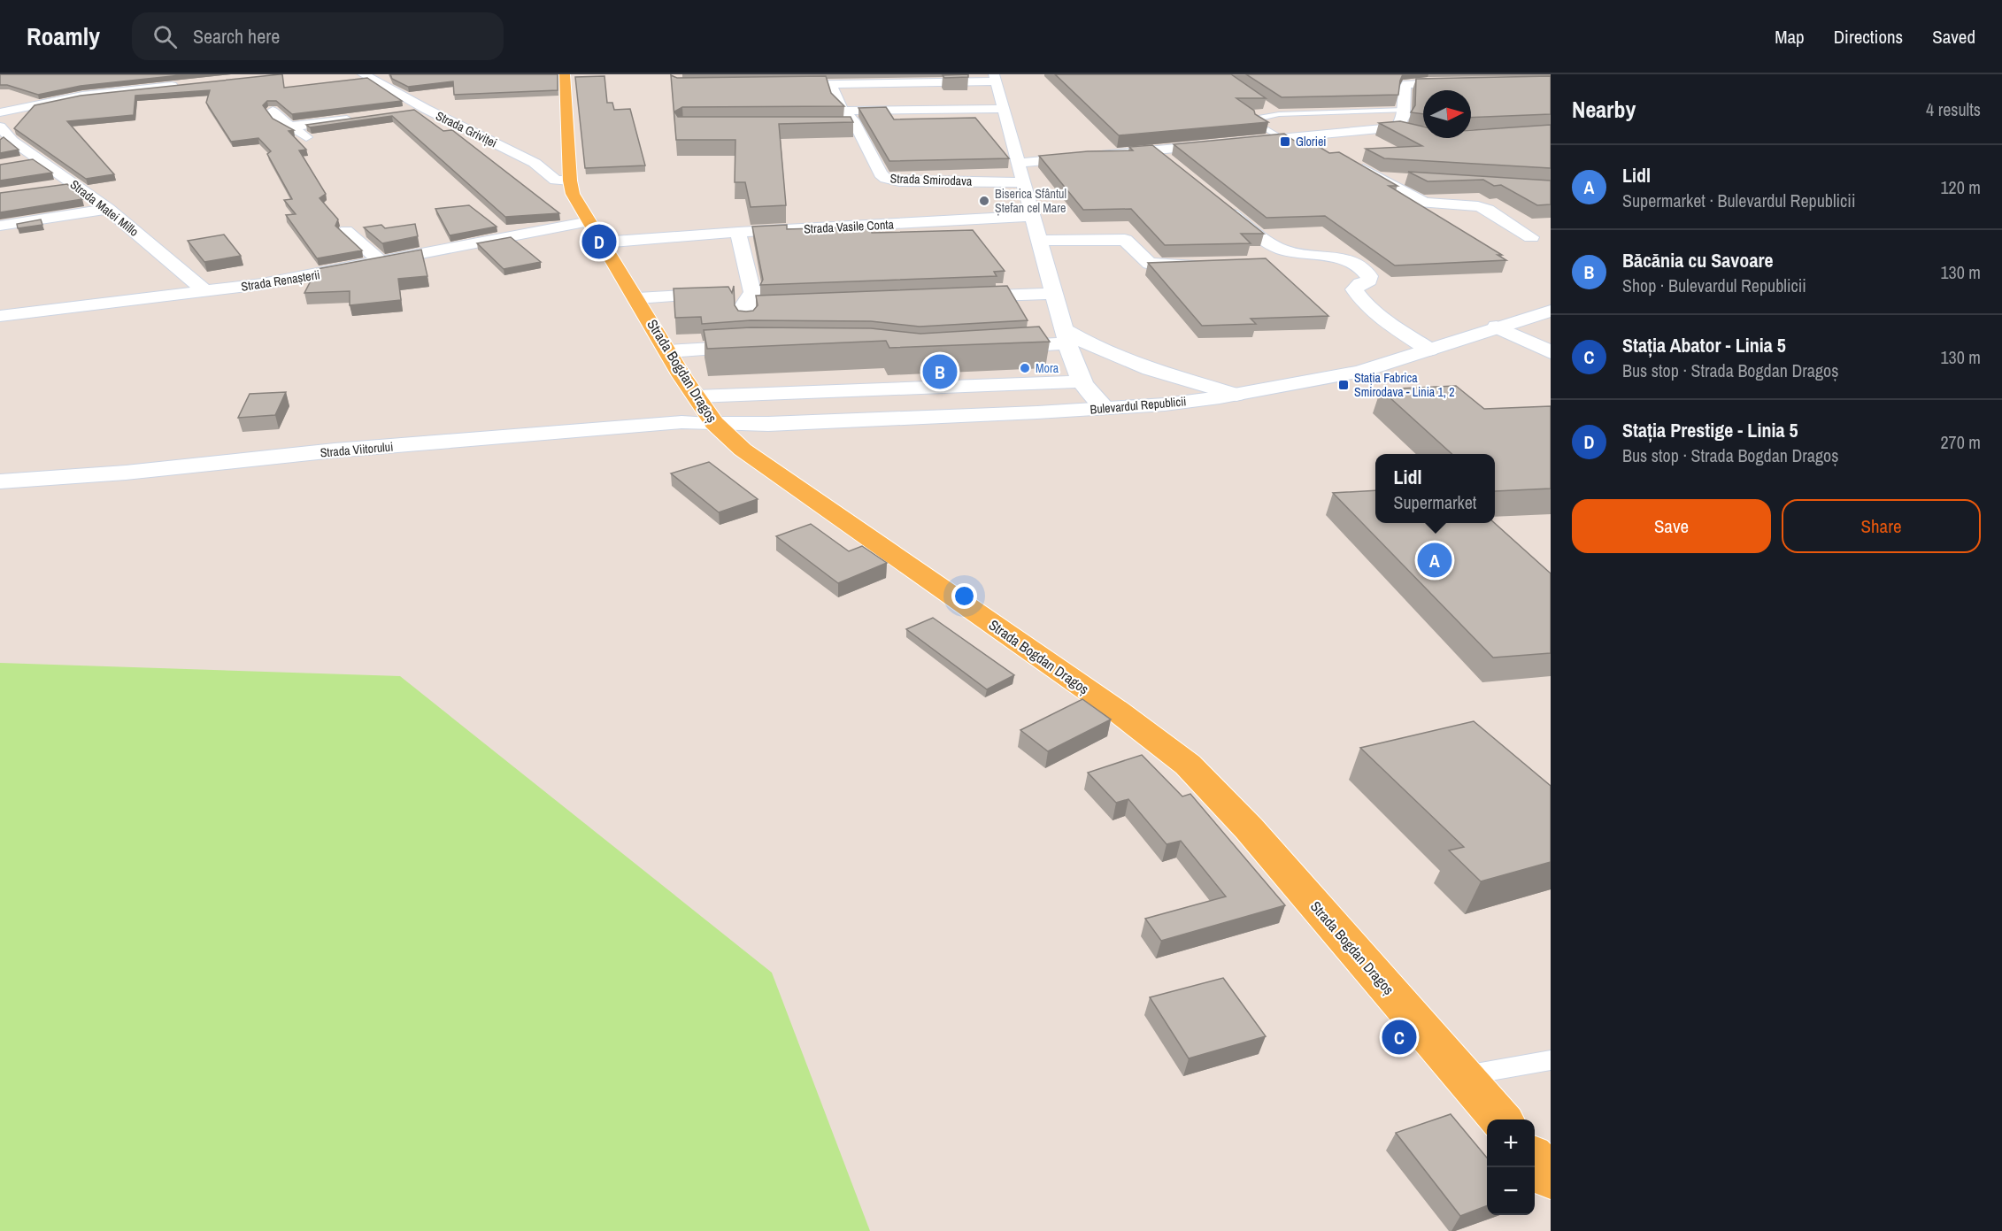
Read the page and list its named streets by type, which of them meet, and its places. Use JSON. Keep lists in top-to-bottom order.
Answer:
{
  "streets": {
    "main road": ["Strada Bogdan Dragoș"],
    "street": [
      "Strada Griviței",
      "Strada Smirodava",
      "Strada Matei Millo",
      "Strada Vasile Conta",
      "Strada Renașterii",
      "Bulevardul Republicii",
      "Strada Viitorului"
    ]
  },
  "crossings": [
    ["Strada Griviței", "Strada Bogdan Dragoș"],
    ["Strada Matei Millo", "Strada Renașterii"],
    ["Strada Vasile Conta", "Strada Renașterii"],
    ["Strada Vasile Conta", "Strada Bogdan Dragoș"],
    ["Strada Renașterii", "Strada Bogdan Dragoș"],
    ["Strada Bogdan Dragoș", "Bulevardul Republicii"],
    ["Strada Bogdan Dragoș", "Strada Viitorului"],
    ["Bulevardul Republicii", "Strada Viitorului"]
  ],
  "places": {
    "transit": ["Gloriei", "Stația Fabrica Smirodava - Linia 1, 2"],
    "other": ["Biserica Sfântul Ștefan cel Mare", "Mora"]
  },
  "north": "right",
  "page": {
    "header": "Roamly",
    "search": "Search here",
    "nav": ["Map", "Directions", "Saved"],
    "heading": ["Nearby", "4 results"],
    "list": [
      {
        "mark": "A",
        "name": "Lidl",
        "note": "Supermarket · Bulevardul Republicii",
        "value": "120 m"
      },
      {
        "mark": "B",
        "name": "Băcănia cu Savoare",
        "note": "Shop · Bulevardul Republicii",
        "value": "130 m"
      },
      {
        "mark": "C",
        "name": "Stația Abator - Linia 5",
        "note": "Bus stop · Strada Bogdan Dragoș",
        "value": "130 m"
      },
      {
        "mark": "D",
        "name": "Stația Prestige - Linia 5",
        "note": "Bus stop · Strada Bogdan Dragoș",
        "value": "270 m"
      }
    ],
    "pins": [
      "D",
      "B",
      "A",
      "C"
    ],
    "popup": ["Lidl", "Supermarket"],
    "buttons": ["Save", "Share"],
    "map_buttons": ["+", "−"]
  }
}
